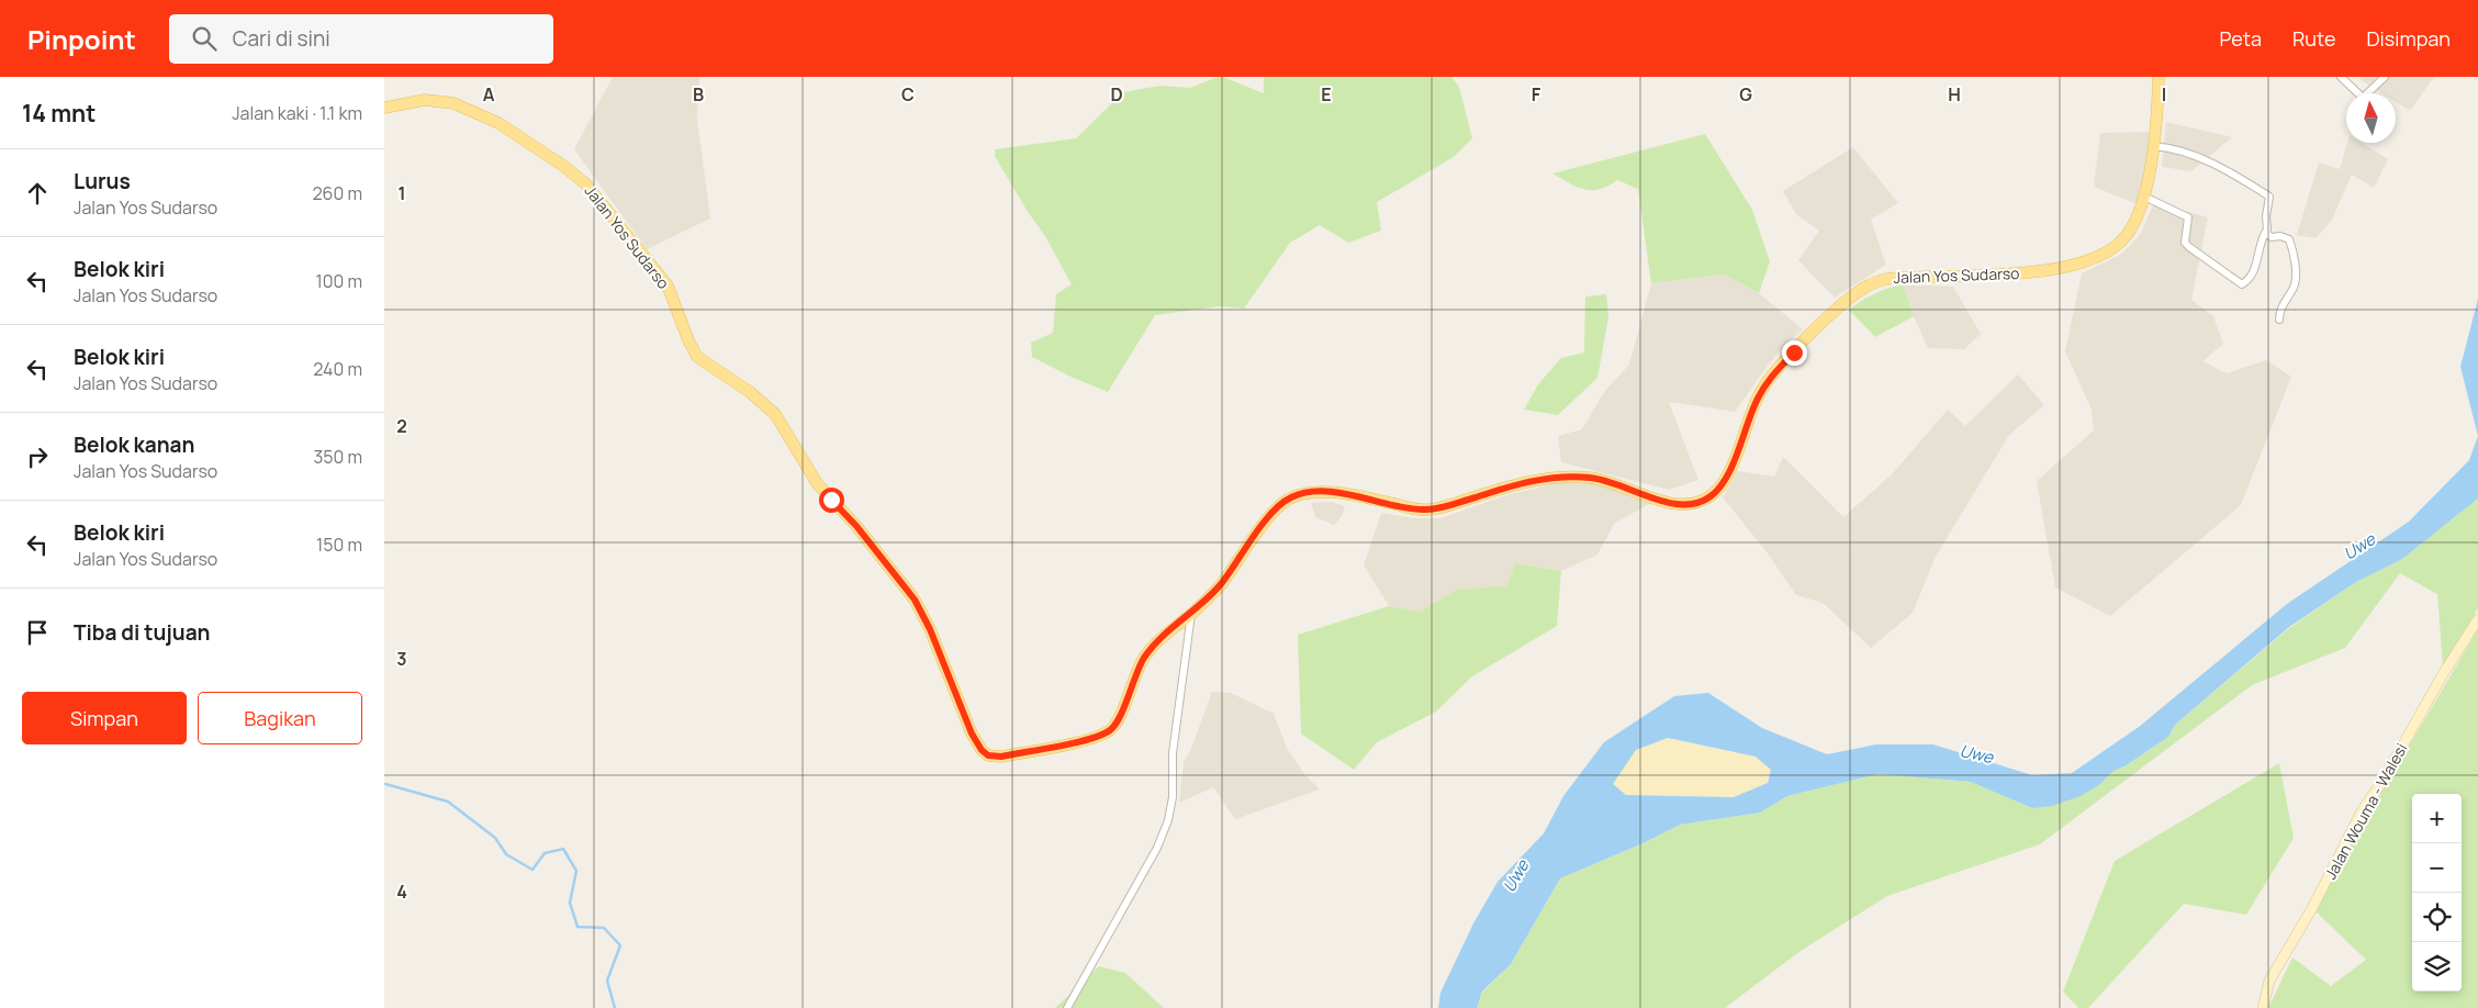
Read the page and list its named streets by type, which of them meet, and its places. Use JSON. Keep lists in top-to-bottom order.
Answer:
{
  "streets": {
    "main road": ["Jalan Yos Sudarso"],
    "street": ["Jalan Wouma - Walesi"]
  },
  "water": ["Uwe"],
  "north": "top",
  "page": {
    "header": "Pinpoint",
    "search": "Cari di sini",
    "nav": ["Peta", "Rute", "Disimpan"],
    "heading": ["14 mnt", "Jalan kaki · 1.1 km"],
    "list": [
      ["Lurus", "Jalan Yos Sudarso", "260 m"],
      ["Belok kiri", "Jalan Yos Sudarso", "100 m"],
      ["Belok kiri", "Jalan Yos Sudarso", "240 m"],
      ["Belok kanan", "Jalan Yos Sudarso", "350 m"],
      ["Belok kiri", "Jalan Yos Sudarso", "150 m"],
      "Tiba di tujuan"
    ],
    "buttons": ["Simpan", "Bagikan"],
    "map_buttons": ["+", "−"]
  },
  "grid": {
    "columns": [
      "A",
      "B",
      "C",
      "D",
      "E",
      "F",
      "G",
      "H",
      "I"
    ],
    "rows": [
      "1",
      "2",
      "3",
      "4"
    ]
  }
}
